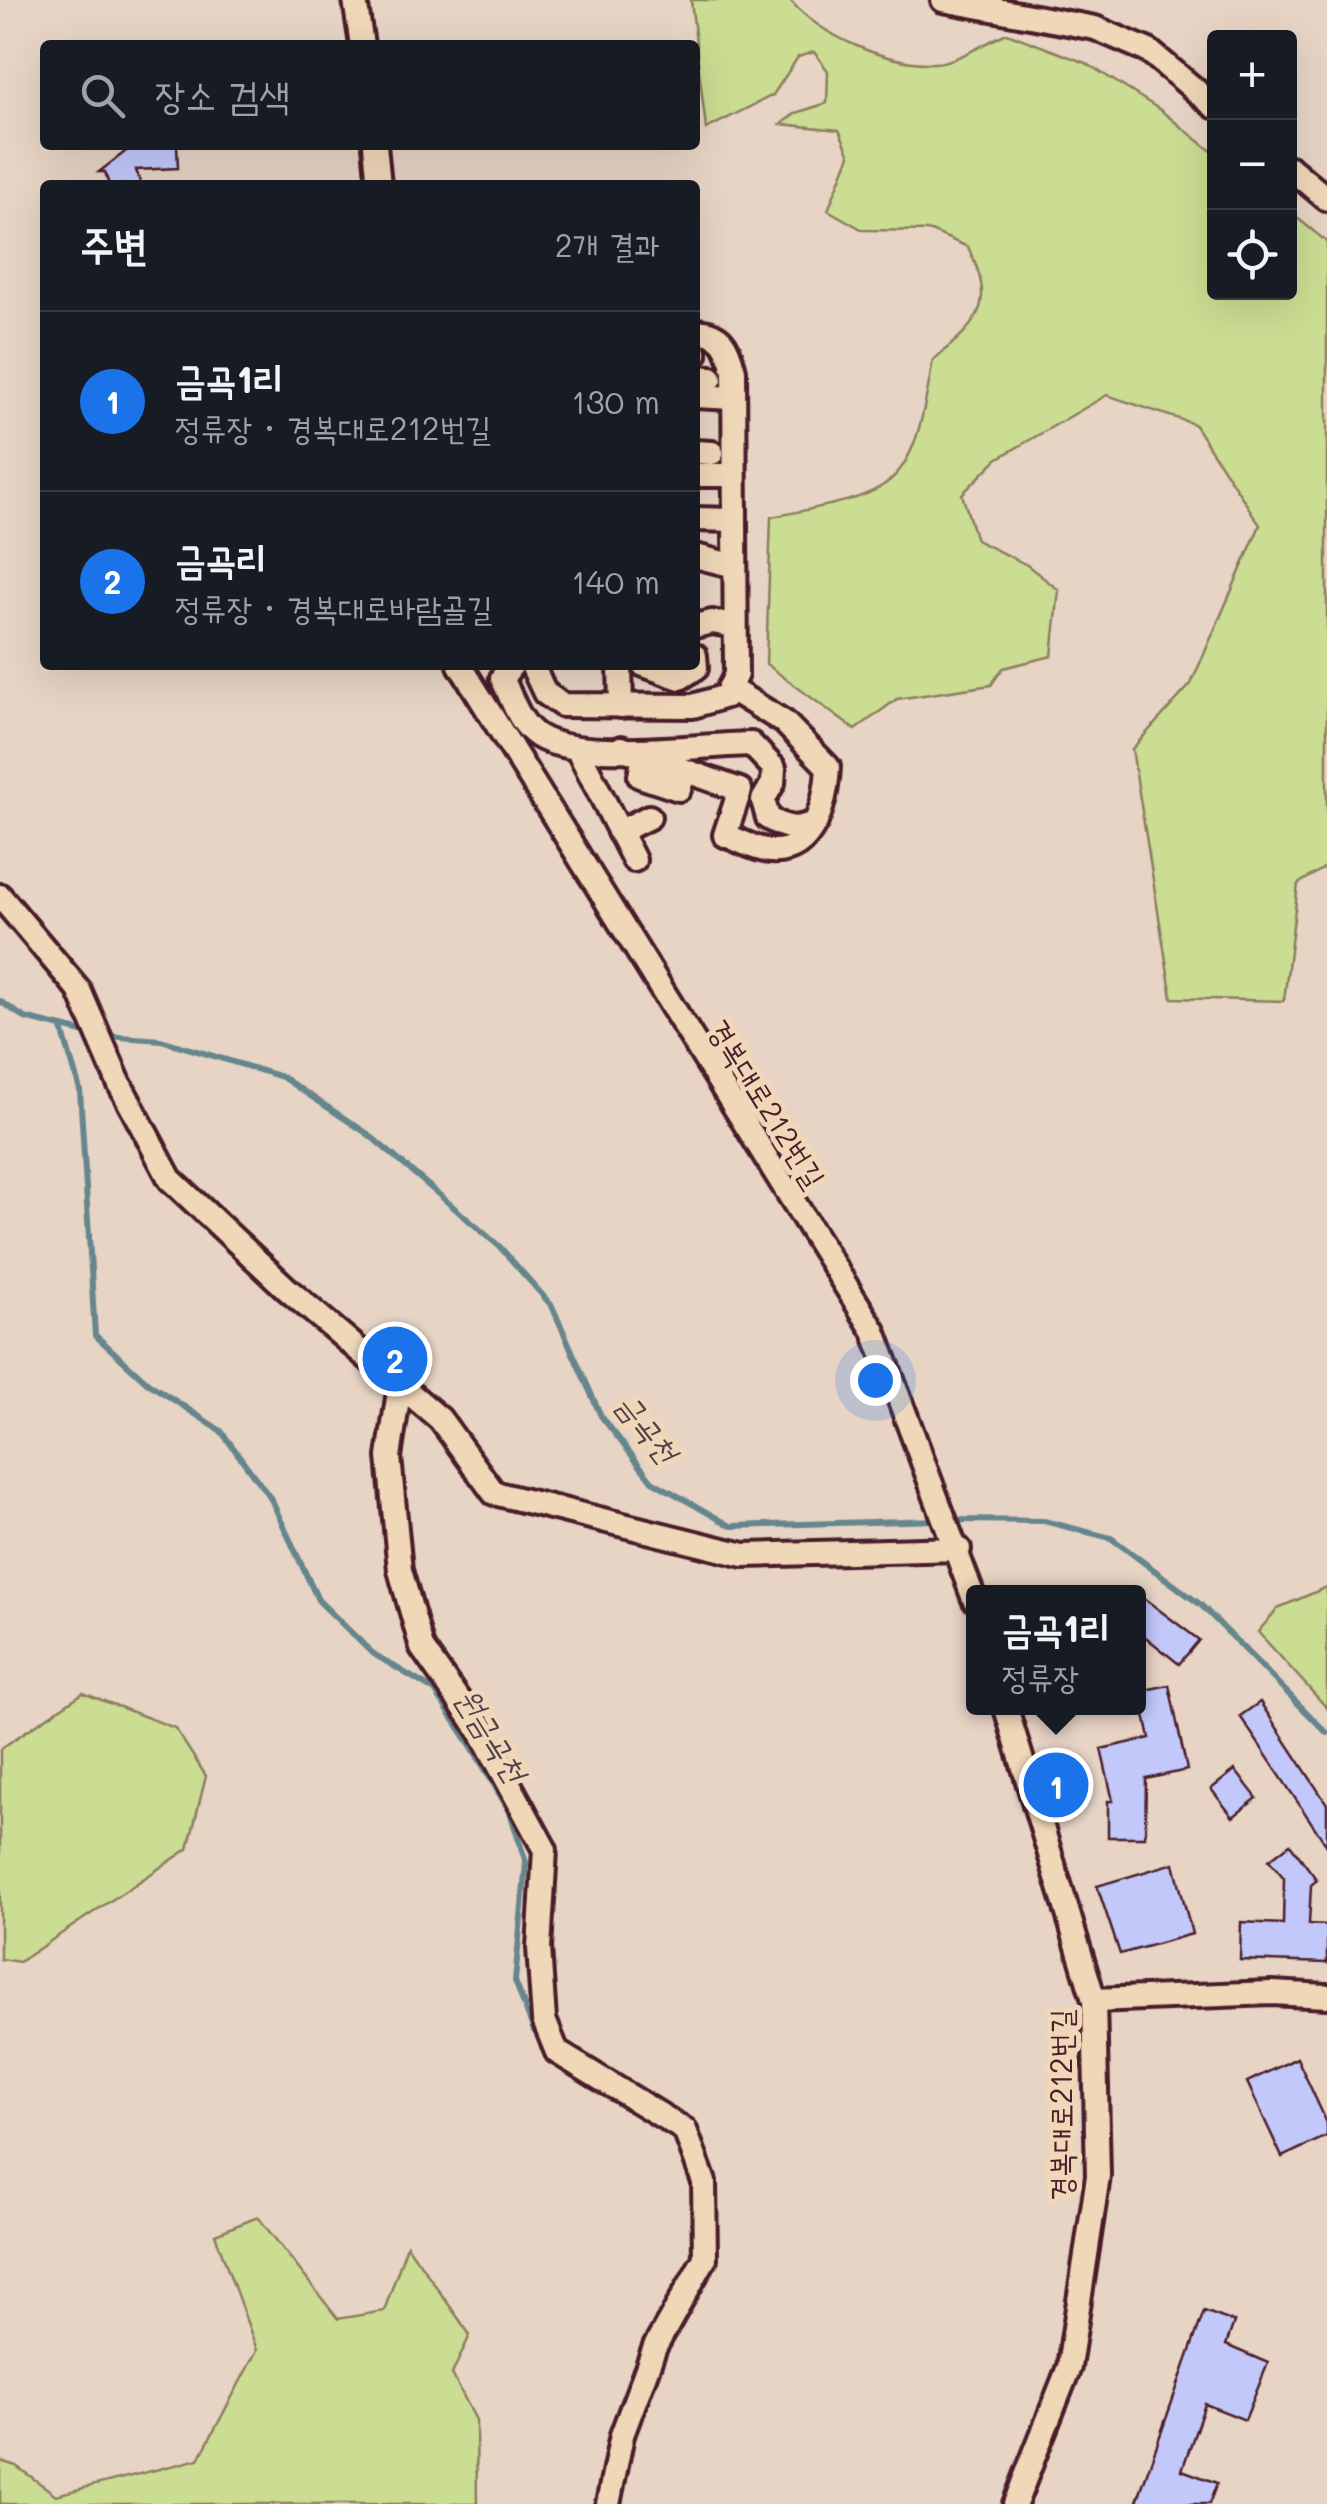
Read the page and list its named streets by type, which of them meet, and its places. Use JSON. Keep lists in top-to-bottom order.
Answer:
{
  "streets": {
    "street": ["경복대로212번길"]
  },
  "water": ["금곡천", "원금곡천"],
  "page": {
    "map_buttons": ["+", "−"],
    "search": "장소 검색",
    "heading": ["주변", "2개 결과"],
    "list": [
      {
        "mark": "1",
        "name": "금곡1리",
        "note": "정류장 · 경복대로212번길",
        "value": "130 m"
      },
      {
        "mark": "2",
        "name": "금곡리",
        "note": "정류장 · 경복대로바람골길",
        "value": "140 m"
      }
    ],
    "pins": ["2", "1"],
    "popup": ["금곡1리", "정류장"]
  }
}
